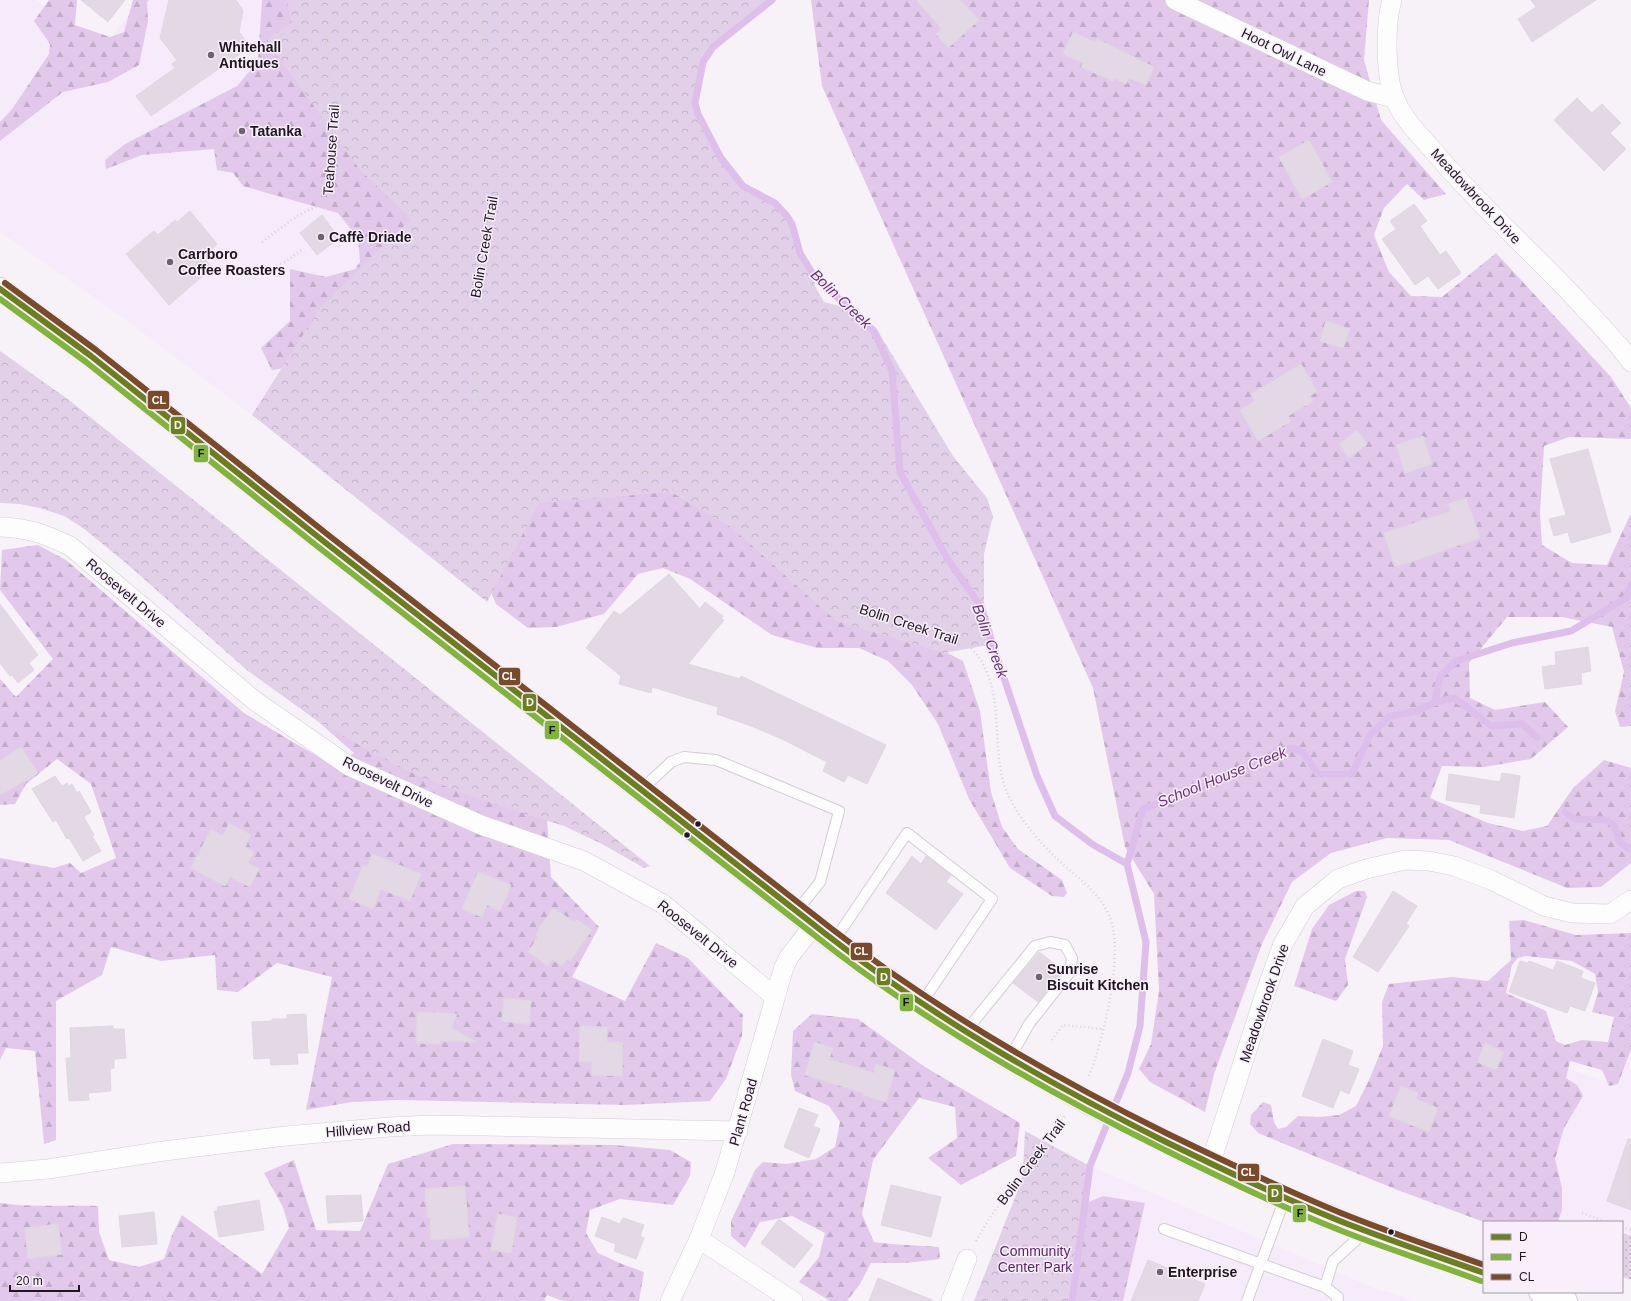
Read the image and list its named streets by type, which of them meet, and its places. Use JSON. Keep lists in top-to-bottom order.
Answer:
{
  "streets": {
    "street": [
      "Hoot Owl Lane",
      "Meadowbrook Drive",
      "Roosevelt Drive",
      "Plant Road",
      "Hillview Road"
    ],
    "path": ["Teahouse Trail", "Bolin Creek Trail"]
  },
  "crossings": [
    ["Hoot Owl Lane", "Meadowbrook Drive"],
    ["Roosevelt Drive", "Plant Road"],
    ["Plant Road", "Hillview Road"]
  ],
  "water": ["Bolin Creek", "School House Creek"],
  "parks": ["Community Center Park"],
  "places": [
    "Whitehall Antiques",
    "Tatanka",
    "Caffè Driade",
    "Carrboro Coffee Roasters",
    "Sunrise Biscuit Kitchen",
    "Enterprise"
  ],
  "lines": ["transit line CL", "transit line D", "transit line F"],
  "legend": ["D", "F", "CL"],
  "scale_bar": "20 m"
}
